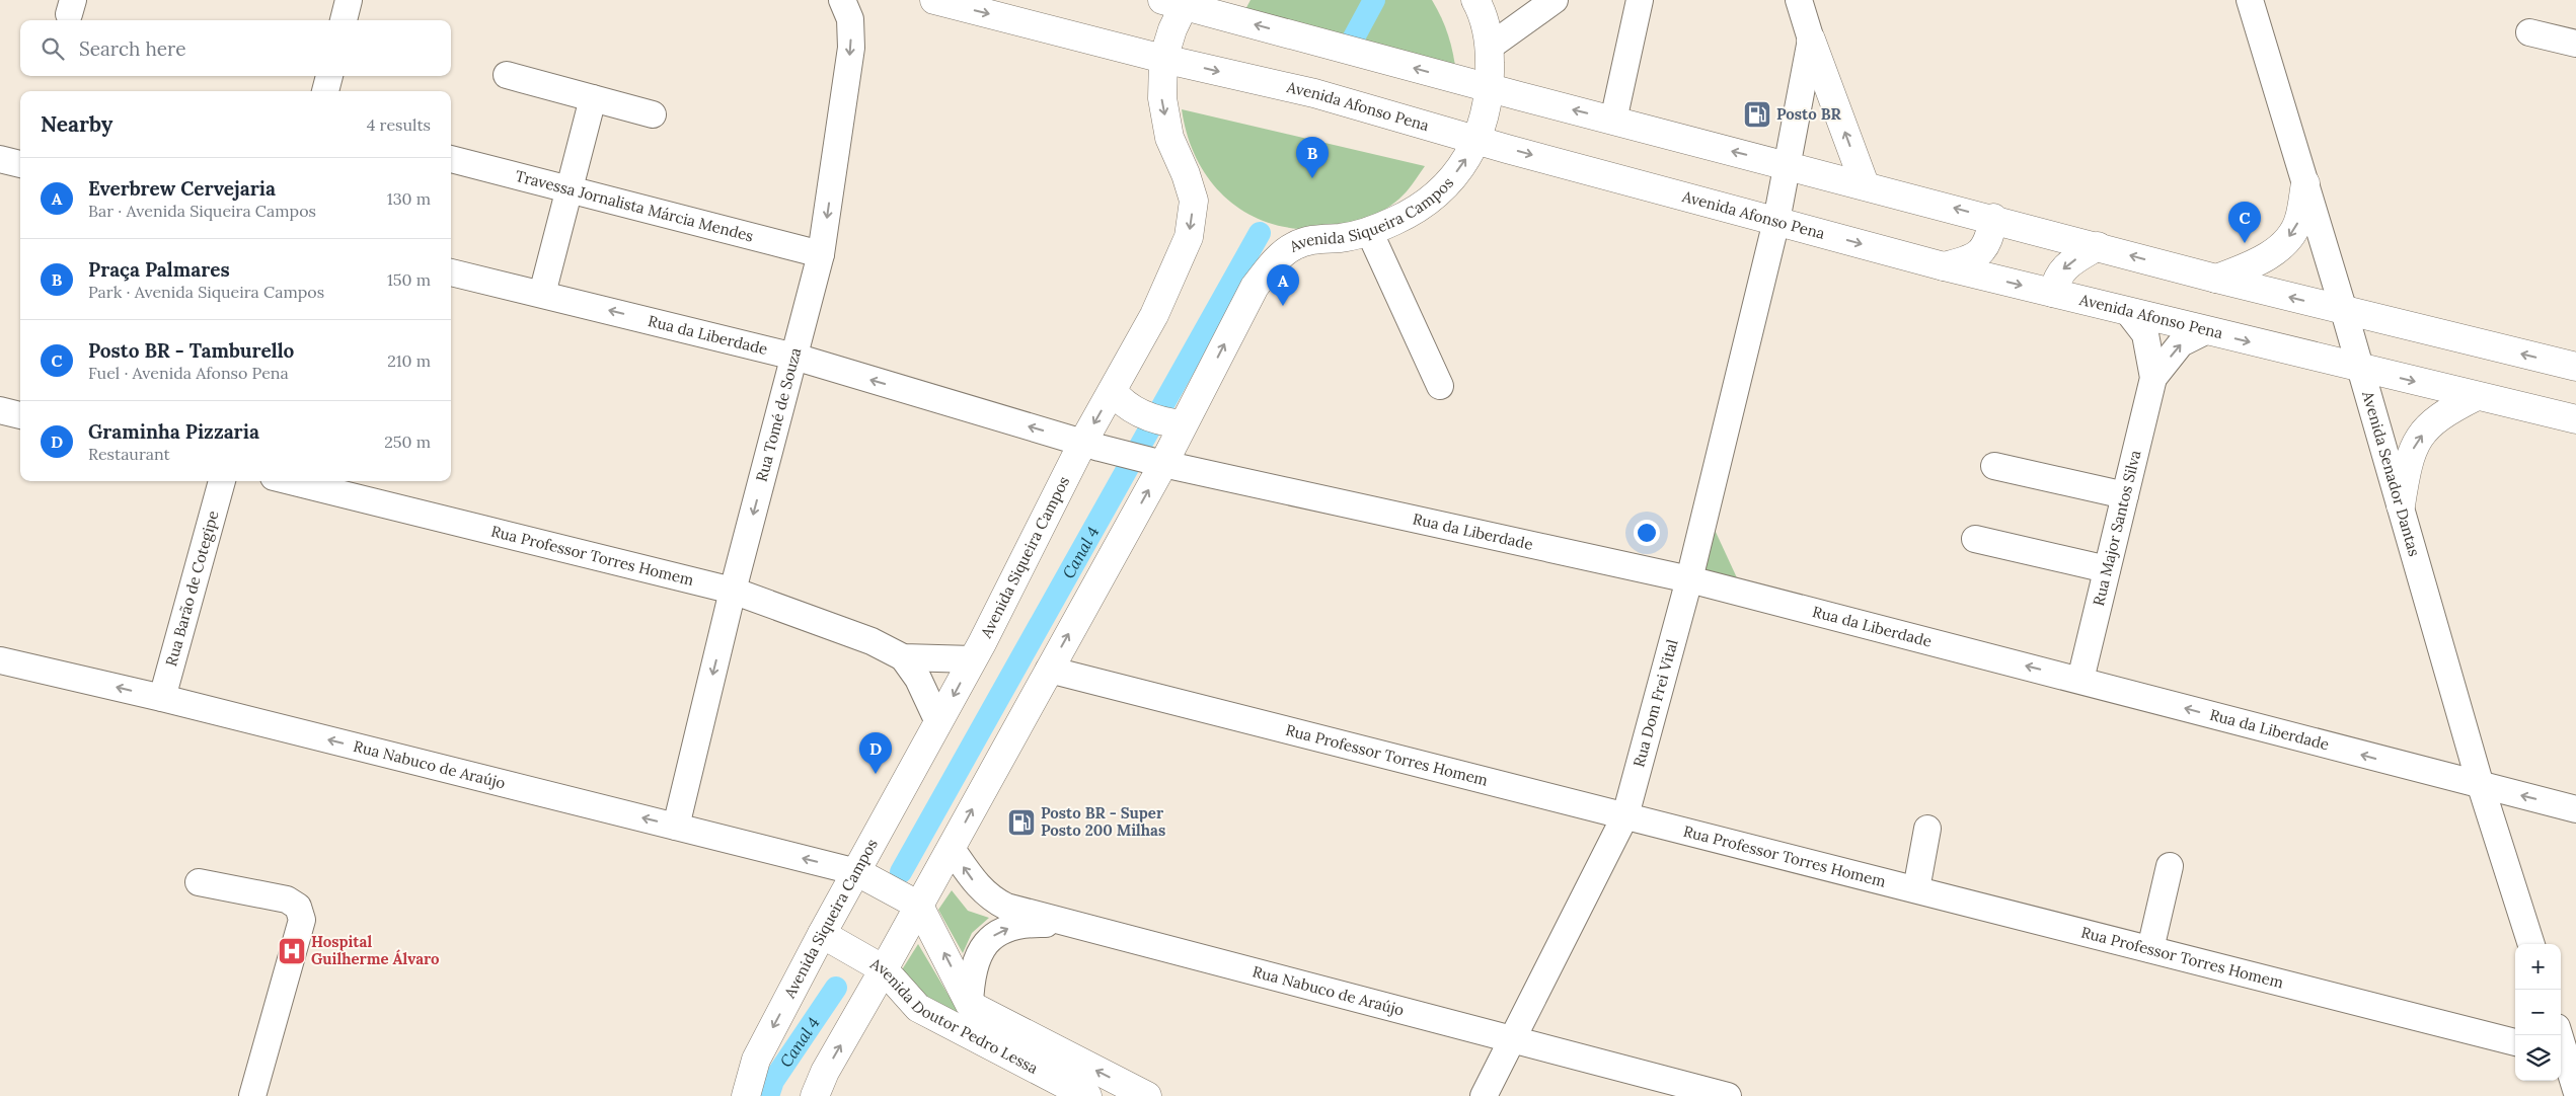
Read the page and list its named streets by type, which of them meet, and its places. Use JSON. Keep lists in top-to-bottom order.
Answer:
{
  "streets": {
    "main road": ["Avenida Afonso Pena", "Avenida Siqueira Campos", "Avenida Doutor Pedro Lessa"],
    "street": [
      "Travessa Jornalista Márcia Mendes",
      "Rua da Liberdade",
      "Rua Tomé de Souza",
      "Avenida Senador Dantas",
      "Rua Major Santos Silva",
      "Rua Professor Torres Homem",
      "Rua Barão de Cotegipe",
      "Rua Dom Frei Vital",
      "Rua Nabuco de Araújo"
    ]
  },
  "crossings": [
    ["Avenida Afonso Pena", "Avenida Siqueira Campos"],
    ["Avenida Afonso Pena", "Avenida Senador Dantas"],
    ["Avenida Afonso Pena", "Rua Major Santos Silva"],
    ["Avenida Afonso Pena", "Rua Dom Frei Vital"],
    ["Travessa Jornalista Márcia Mendes", "Rua Tomé de Souza"],
    ["Avenida Siqueira Campos", "Rua da Liberdade"],
    ["Avenida Siqueira Campos", "Rua Professor Torres Homem"],
    ["Avenida Siqueira Campos", "Rua Nabuco de Araújo"],
    ["Avenida Siqueira Campos", "Avenida Doutor Pedro Lessa"],
    ["Rua da Liberdade", "Rua Tomé de Souza"],
    ["Rua da Liberdade", "Avenida Senador Dantas"],
    ["Rua da Liberdade", "Rua Major Santos Silva"],
    ["Rua da Liberdade", "Rua Dom Frei Vital"],
    ["Rua Tomé de Souza", "Rua Professor Torres Homem"],
    ["Rua Tomé de Souza", "Rua Nabuco de Araújo"],
    ["Rua Professor Torres Homem", "Rua Dom Frei Vital"],
    ["Rua Barão de Cotegipe", "Rua Nabuco de Araújo"],
    ["Rua Dom Frei Vital", "Rua Nabuco de Araújo"],
    ["Rua Nabuco de Araújo", "Avenida Doutor Pedro Lessa"]
  ],
  "one_way": ["Rua da Liberdade", "Rua Tomé de Souza", "Rua Nabuco de Araújo"],
  "water": ["Canal 4"],
  "places": {
    "fuel station": ["Posto BR", "Posto BR - Super Posto 200 Milhas"],
    "hospital": ["Hospital Guilherme Álvaro"]
  },
  "page": {
    "search": "Search here",
    "heading": ["Nearby", "4 results"],
    "pins": [
      "B",
      "C",
      "A",
      "D"
    ],
    "list": [
      {
        "mark": "A",
        "name": "Everbrew Cervejaria",
        "note": "Bar · Avenida Siqueira Campos",
        "value": "130 m"
      },
      {
        "mark": "B",
        "name": "Praça Palmares",
        "note": "Park · Avenida Siqueira Campos",
        "value": "150 m"
      },
      {
        "mark": "C",
        "name": "Posto BR - Tamburello",
        "note": "Fuel · Avenida Afonso Pena",
        "value": "210 m"
      },
      {
        "mark": "D",
        "name": "Graminha Pizzaria",
        "note": "Restaurant",
        "value": "250 m"
      }
    ],
    "map_buttons": ["+", "−"]
  }
}
